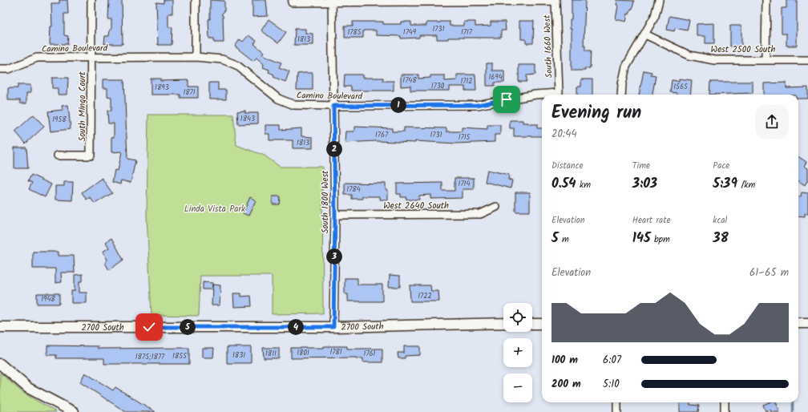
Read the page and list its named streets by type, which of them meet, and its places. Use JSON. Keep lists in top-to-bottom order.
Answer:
{
  "streets": {
    "main road": ["2700 South"],
    "street": [
      "South 1660 West",
      "Camino Boulevard",
      "West 2500 South",
      "South Mingo Court",
      "South 1800 West",
      "West 2640 South"
    ]
  },
  "crossings": [
    ["South 1660 West", "Camino Boulevard"],
    ["Camino Boulevard", "South Mingo Court"],
    ["Camino Boulevard", "South 1800 West"],
    ["South 1800 West", "West 2640 South"],
    ["South 1800 West", "2700 South"]
  ],
  "parks": ["Linda Vista Park"],
  "house_numbers": [
    "1731",
    "1785",
    "1749",
    "1717",
    "1813",
    "1694",
    "1748",
    "1712",
    "1730",
    "1565",
    "1893",
    "1871",
    "1843",
    "1958",
    "1767",
    "1731",
    "1715",
    "1813",
    "1714",
    "1784",
    "1722",
    "1948",
    "1781",
    "1801",
    "1811",
    "1761",
    "1831",
    "1855",
    "1875;1877"
  ],
  "page": {
    "heading": ["Evening run", "20:44"],
    "pins": [
      "1",
      "2",
      "3",
      "4",
      "5"
    ],
    "stats": [
      ["Distance", "0.54 km"],
      ["Time", "3:03"],
      ["Pace", "5:39 /km"],
      ["Elevation", "5 m"],
      ["Heart rate", "145 bpm"],
      ["kcal", "38"]
    ],
    "chart": ["Elevation", "61–65 m"],
    "map_buttons": ["+", "−"],
    "list": [
      {
        "name": "100 m",
        "note": "6:07"
      },
      {
        "name": "200 m",
        "note": "5:10"
      }
    ]
  }
}
